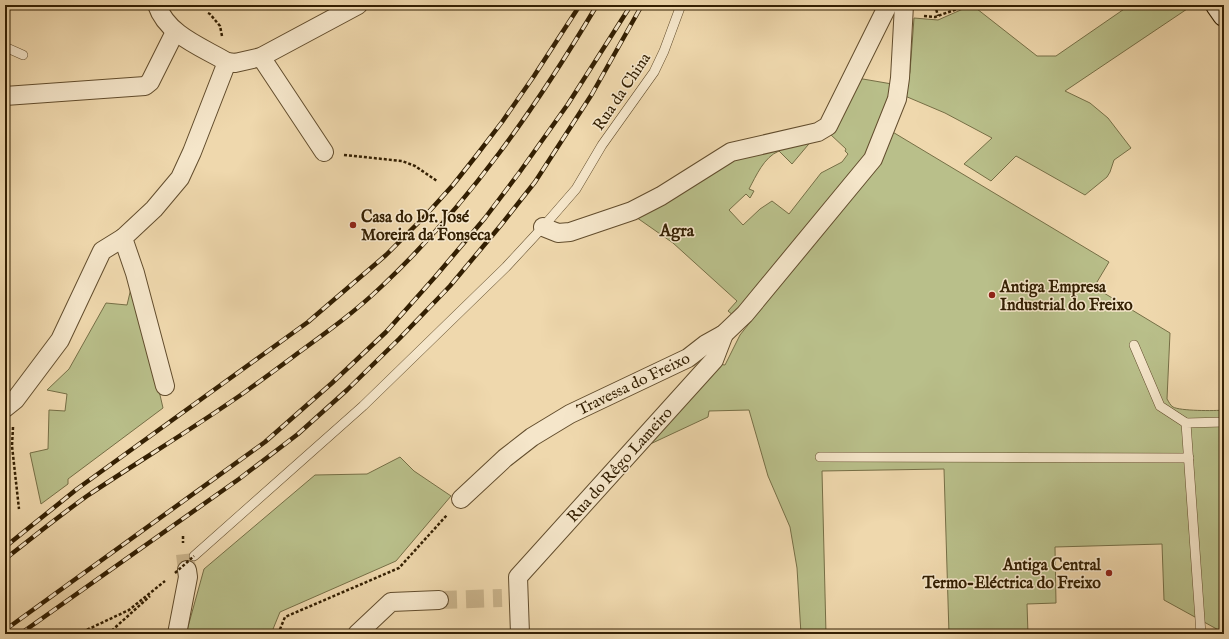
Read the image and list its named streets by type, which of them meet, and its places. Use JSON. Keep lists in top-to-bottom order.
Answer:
{
  "streets": {
    "street": ["Travessa do Freixo", "Rua do Rêgo Lameiro"],
    "lane": ["Rua da China"]
  },
  "crossings": [
    ["Travessa do Freixo", "Rua do Rêgo Lameiro"]
  ],
  "districts": ["Agra"],
  "places": ["Casa do Dr. José Moreira da Fonseca", "Antiga Empresa Industrial do Freixo", "Antiga Central Termo-Eléctrica do Freixo"]
}
